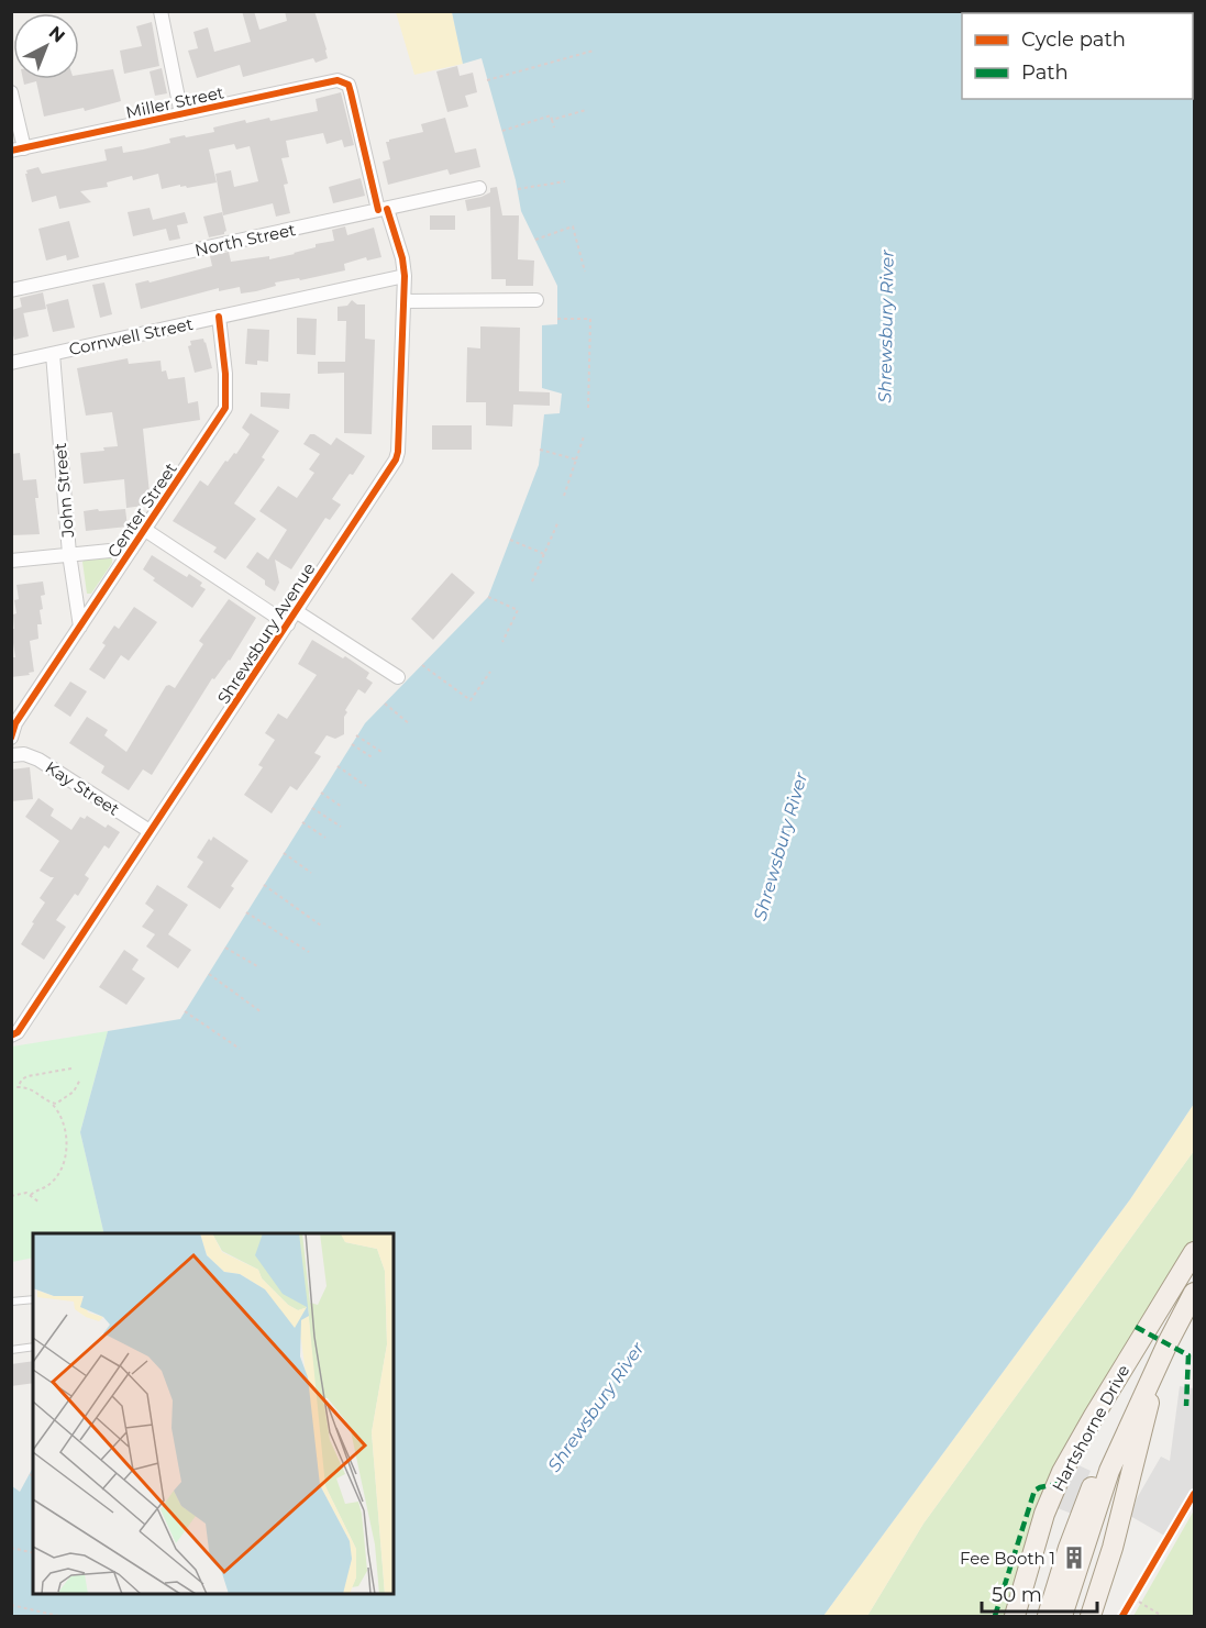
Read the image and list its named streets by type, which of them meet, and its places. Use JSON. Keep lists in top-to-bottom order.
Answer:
{
  "streets": {
    "main road": ["Hartshorne Drive"],
    "street": [
      "Miller Street",
      "North Street",
      "Cornwell Street",
      "John Street",
      "Center Street",
      "Shrewsbury Avenue",
      "Kay Street"
    ]
  },
  "crossings": [
    ["Miller Street", "Shrewsbury Avenue"],
    ["North Street", "Shrewsbury Avenue"],
    ["Cornwell Street", "John Street"],
    ["Cornwell Street", "Center Street"],
    ["Cornwell Street", "Shrewsbury Avenue"],
    ["John Street", "Center Street"],
    ["Shrewsbury Avenue", "Kay Street"]
  ],
  "water": ["Shrewsbury River"],
  "places": {
    "building": ["Fee Booth 1"]
  },
  "legend": ["Cycle path", "Path"],
  "scale_bar": "50 m",
  "north": "top right"
}
